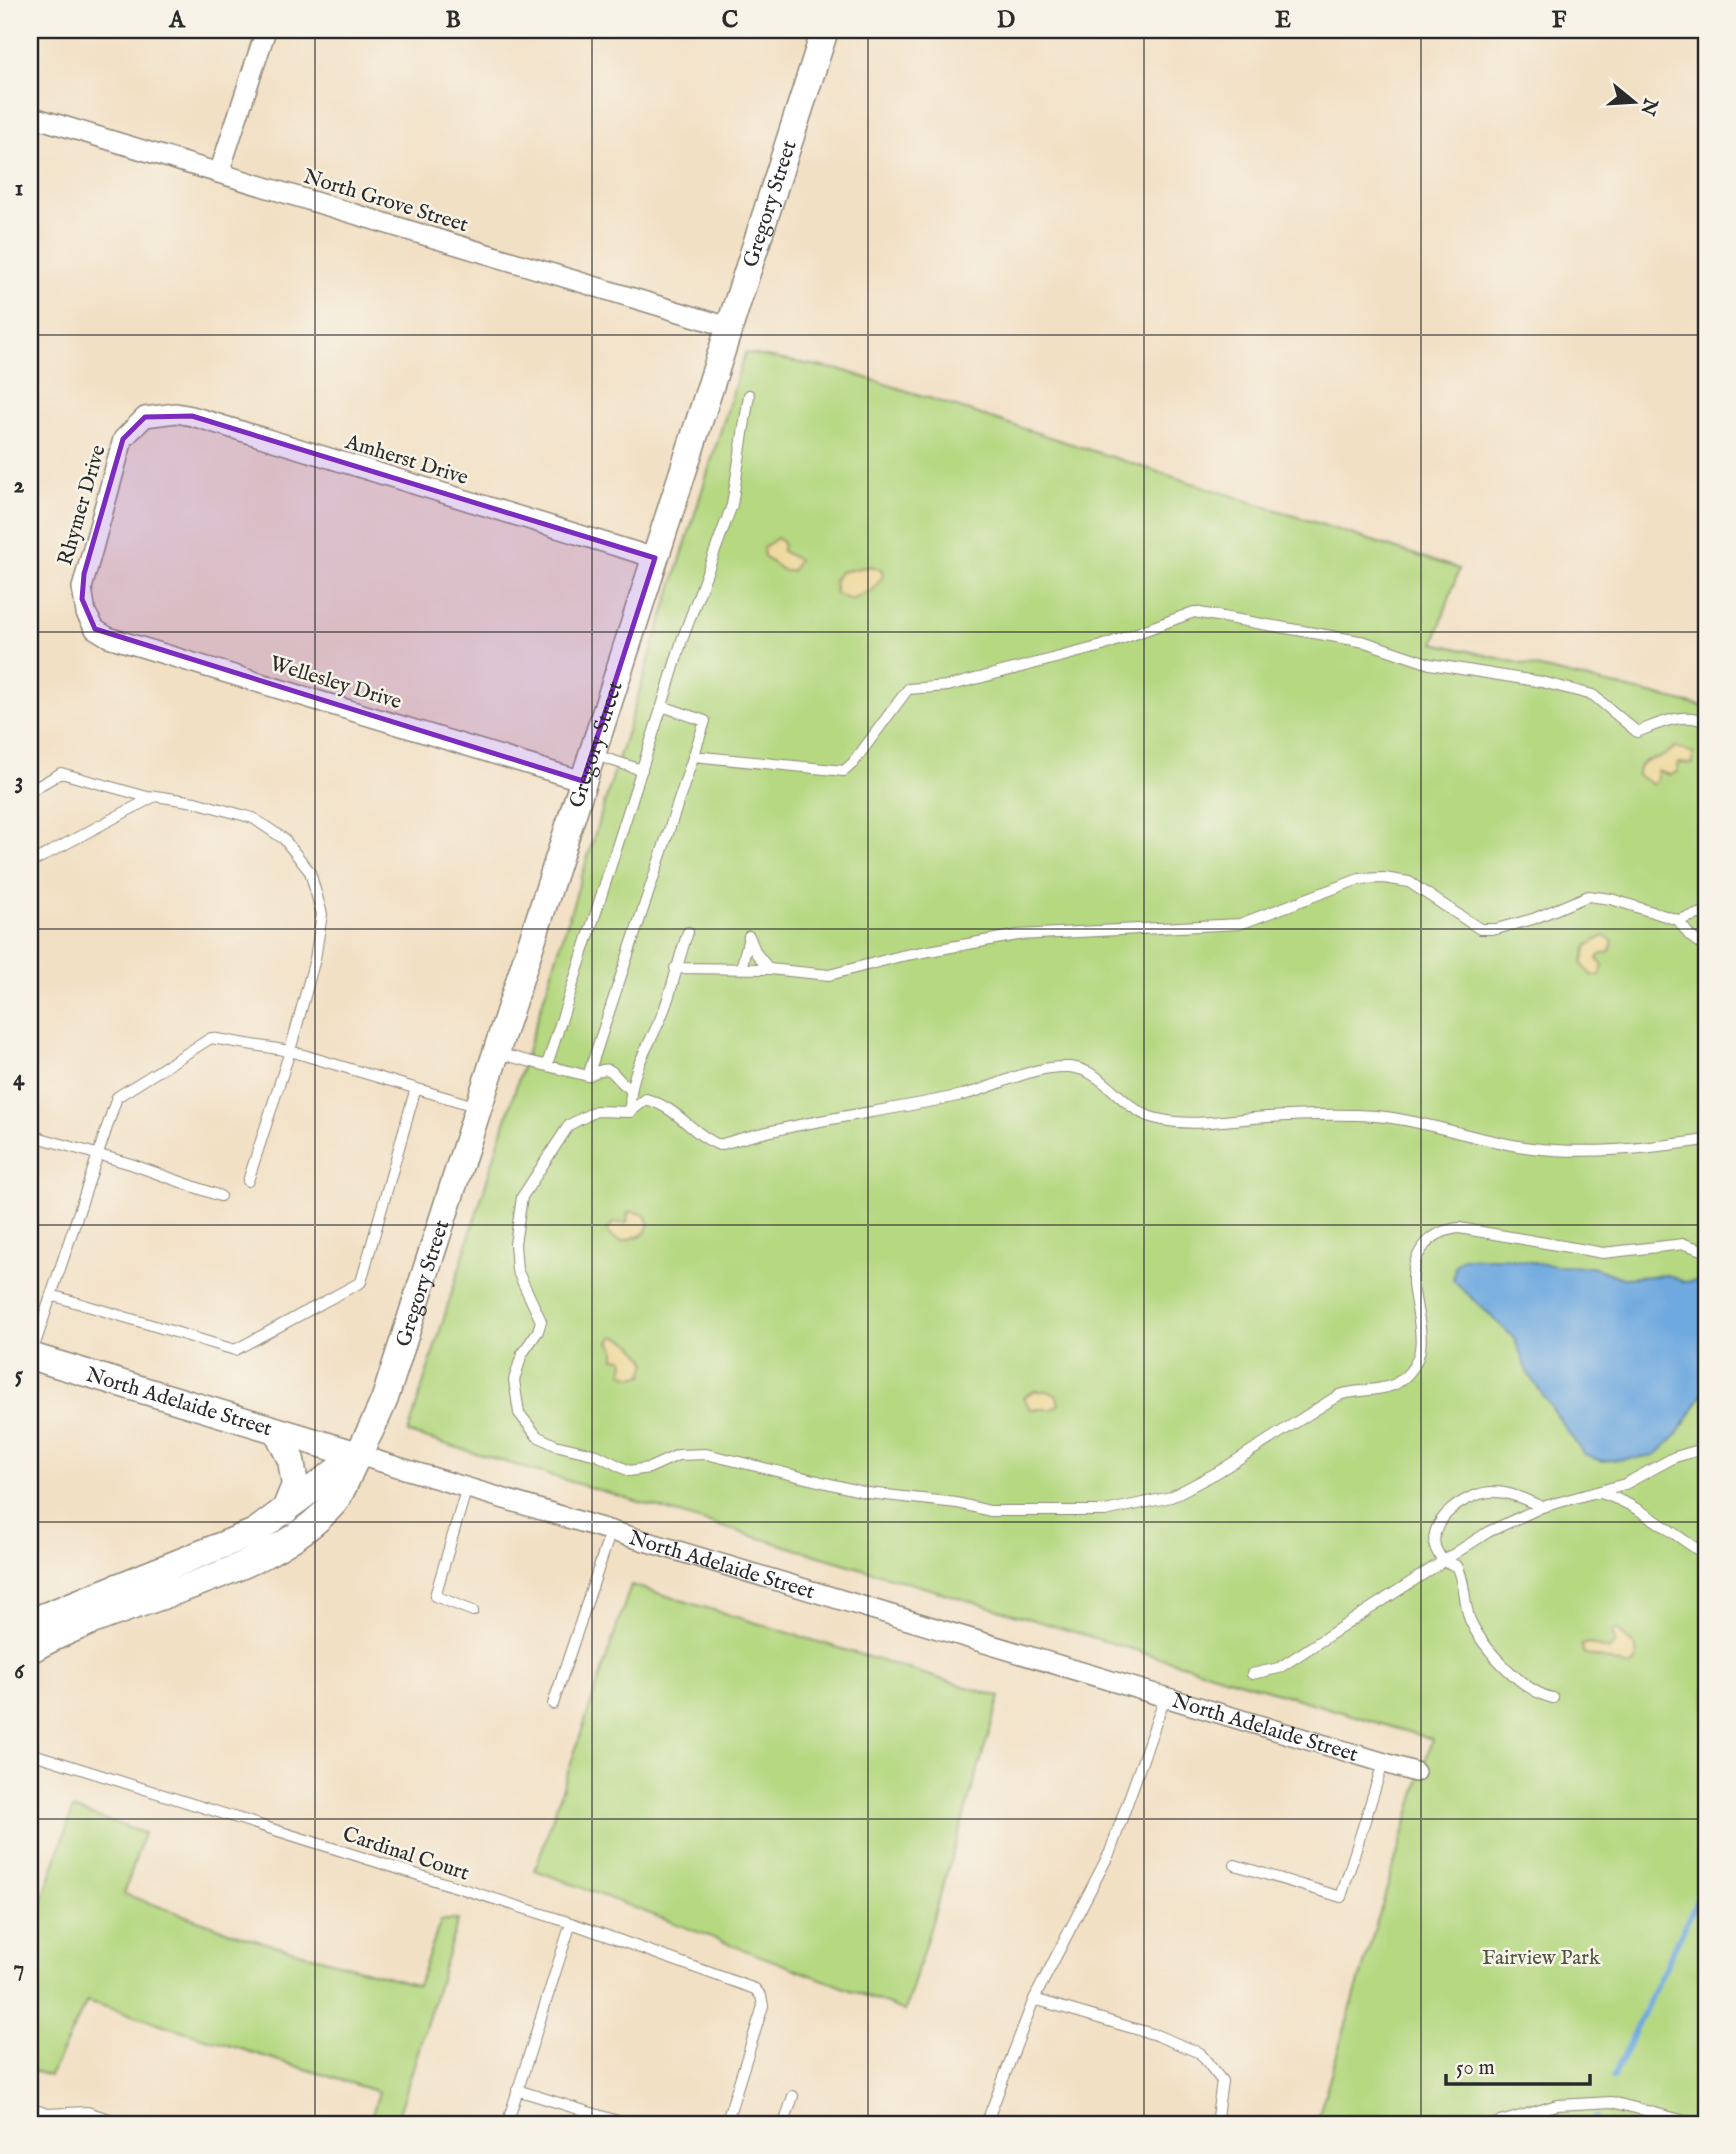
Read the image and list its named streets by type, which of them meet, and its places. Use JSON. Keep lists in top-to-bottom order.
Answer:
{
  "streets": {
    "main road": ["Gregory Street", "North Adelaide Street"],
    "street": [
      "North Grove Street",
      "Amherst Drive",
      "Rhymer Drive",
      "Wellesley Drive"
    ],
    "lane": ["Cardinal Court"]
  },
  "crossings": [
    ["North Grove Street", "Gregory Street"],
    ["Gregory Street", "Amherst Drive"],
    ["Gregory Street", "Wellesley Drive"],
    ["Gregory Street", "North Adelaide Street"],
    ["Amherst Drive", "Rhymer Drive"],
    ["Rhymer Drive", "Wellesley Drive"]
  ],
  "parks": ["Fairview Park"],
  "scale_bar": "50 m",
  "north": "right",
  "grid": {
    "columns": [
      "A",
      "B",
      "C",
      "D",
      "E",
      "F"
    ],
    "rows": [
      "1",
      "2",
      "3",
      "4",
      "5",
      "6",
      "7"
    ]
  }
}
